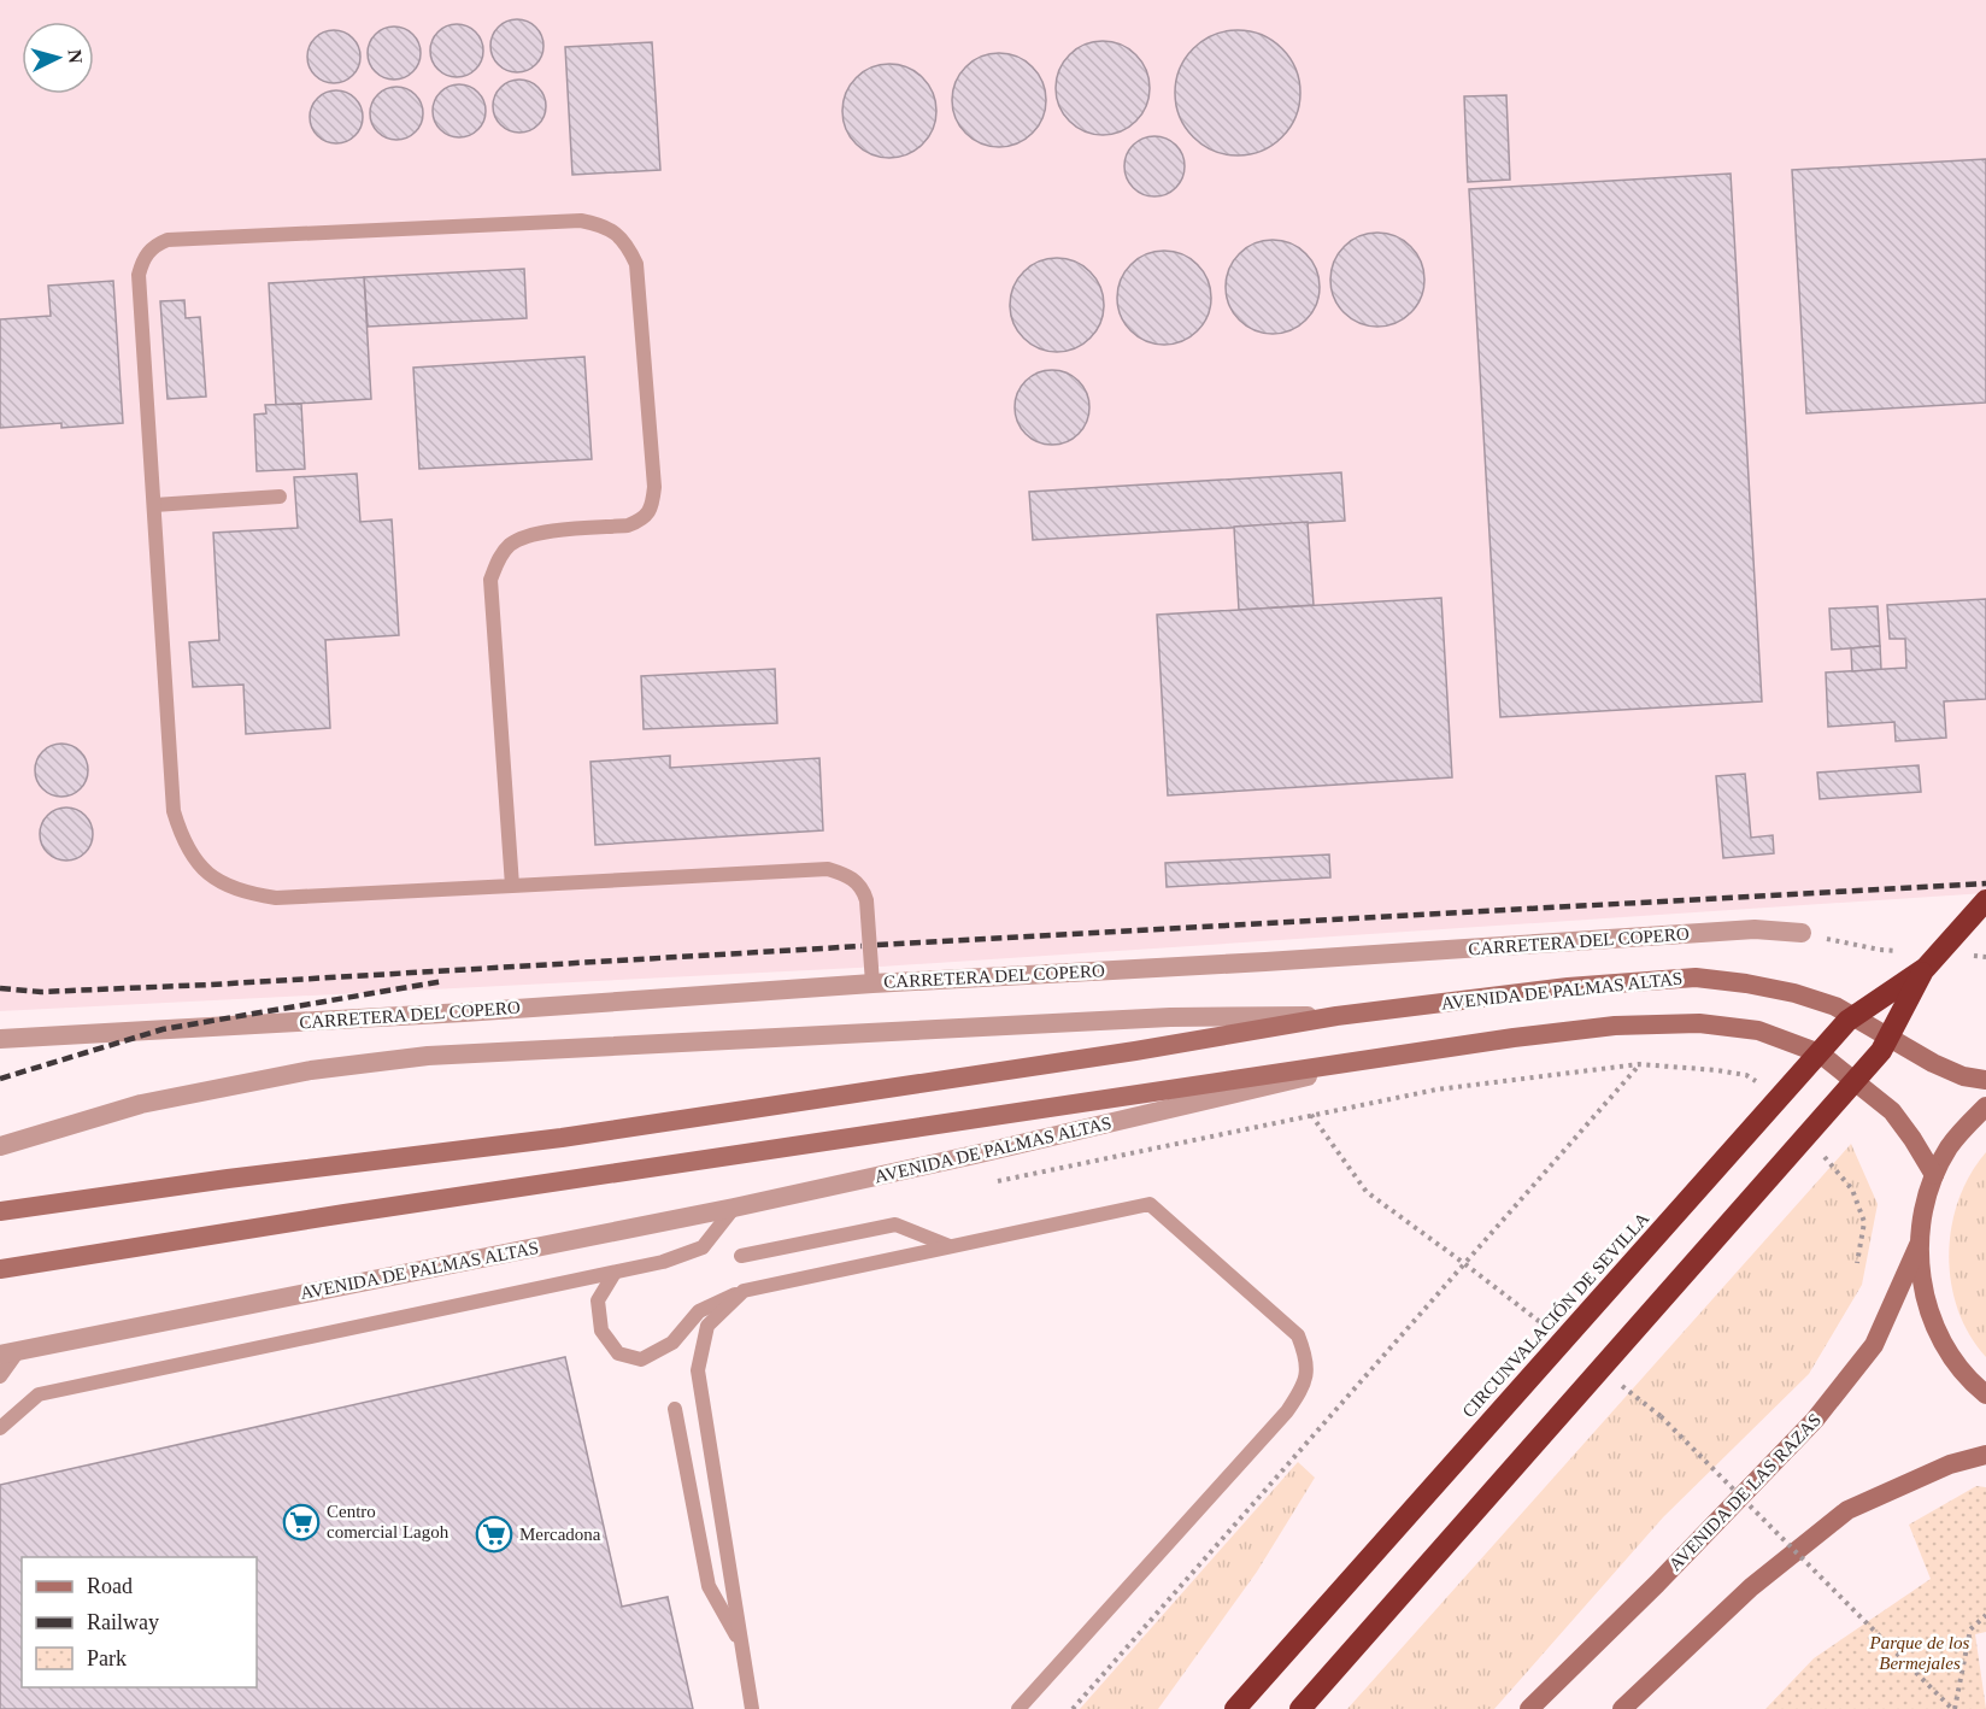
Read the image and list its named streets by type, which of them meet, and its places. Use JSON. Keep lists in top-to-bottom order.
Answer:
{
  "streets": {
    "highway": ["CIRCUNVALACIÓN DE SEVILLA"],
    "main road": ["AVENIDA DE PALMAS ALTAS", "AVENIDA DE LAS RAZAS"],
    "street": ["CARRETERA DEL COPERO"]
  },
  "parks": ["Parque de los Bermejales"],
  "places": {
    "supermarket": ["Centro comercial Lagoh", "Mercadona"]
  },
  "legend": ["Road", "Railway", "Park"],
  "north": "right"
}
